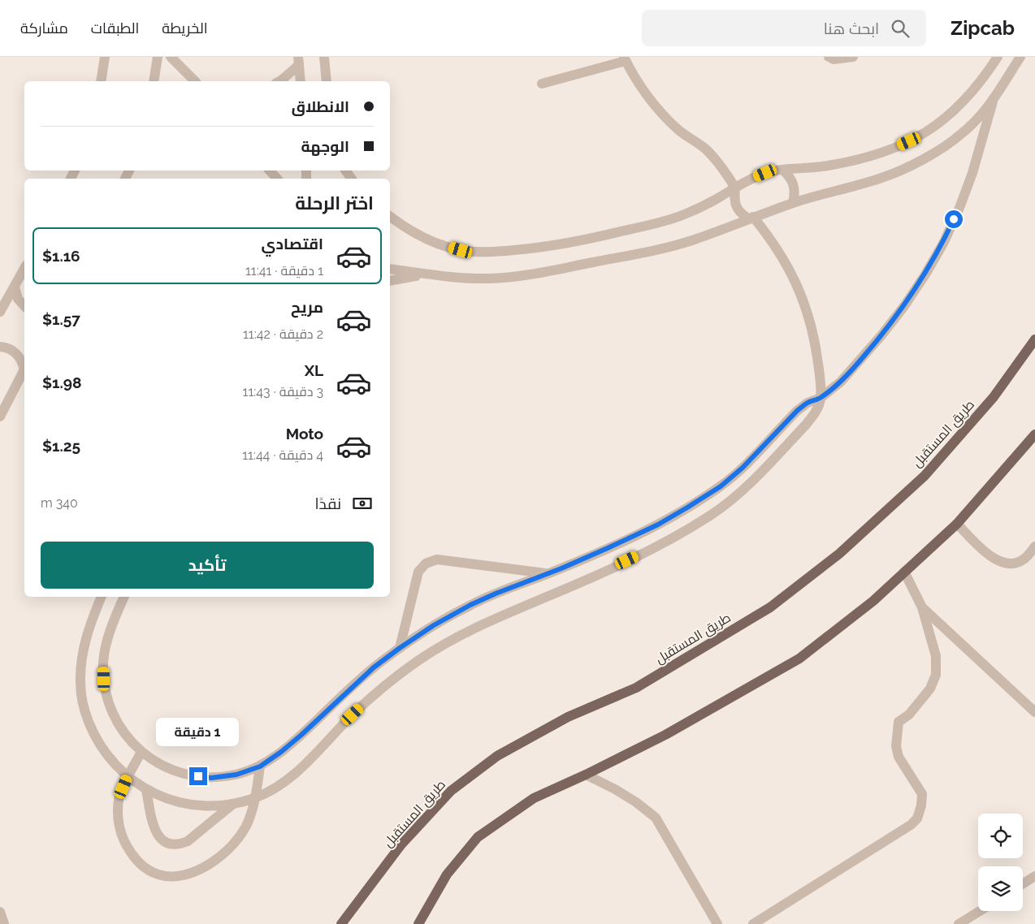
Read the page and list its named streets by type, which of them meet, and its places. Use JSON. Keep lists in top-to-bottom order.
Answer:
{
  "streets": {
    "main road": ["طريق المستقبل"]
  },
  "page": {
    "header": "Zipcab",
    "search": "ابحث هنا",
    "nav": ["الخريطة", "الطبقات", "مشاركة"],
    "banner": ["الانطلاق", "الوجهة"],
    "heading": "اختر الرحلة",
    "list": [
      {
        "name": "اقتصادي",
        "note": "1 دقيقة · 11:41",
        "value": "$1.16"
      },
      {
        "name": "مريح",
        "note": "2 دقيقة · 11:42",
        "value": "$1.57"
      },
      {
        "name": "XL",
        "note": "3 دقيقة · 11:43",
        "value": "$1.98"
      },
      {
        "name": "Moto",
        "note": "4 دقيقة · 11:44",
        "value": "$1.25"
      }
    ],
    "pay": ["نقدًا", "340 m"],
    "buttons": "تأكيد",
    "bubble": "1 دقيقة"
  }
}
